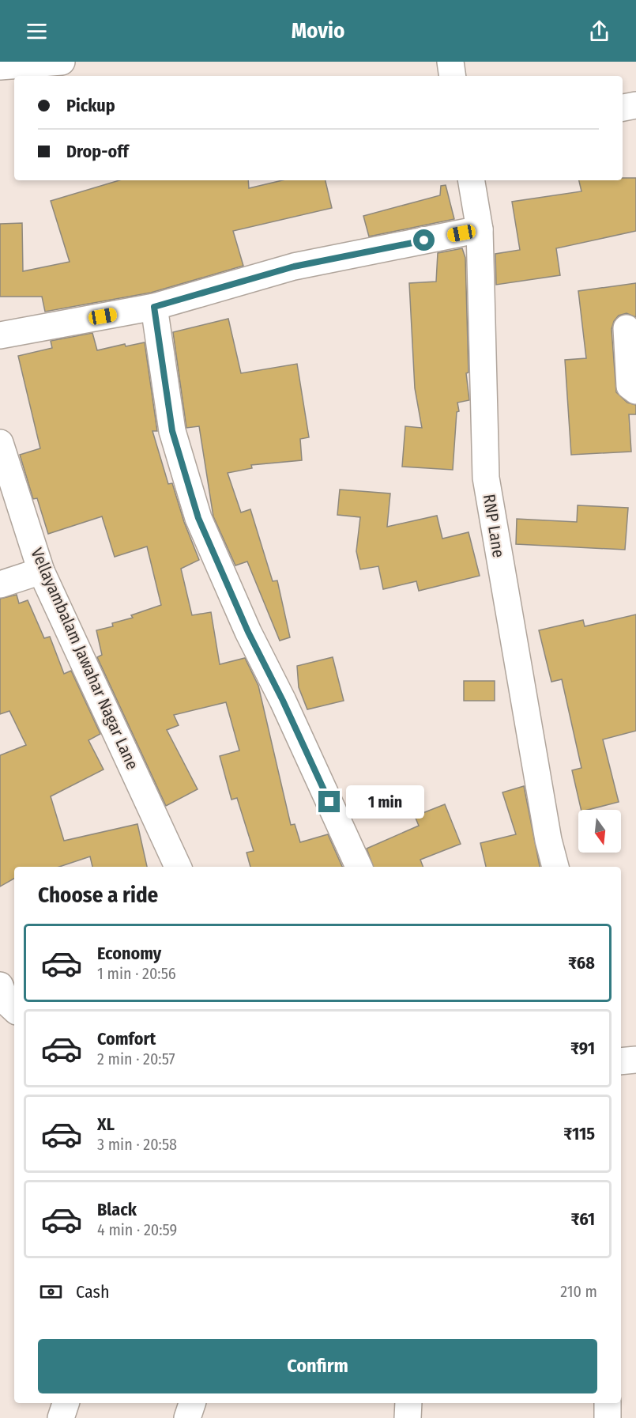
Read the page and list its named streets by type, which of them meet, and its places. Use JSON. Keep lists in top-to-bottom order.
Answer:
{
  "streets": {
    "street": ["RNP Lane", "Vellayambalam Jawahar Nagar Lane"]
  },
  "north": "bottom",
  "page": {
    "header": "Movio",
    "banner": ["Pickup", "Drop-off"],
    "bubble": "1 min",
    "heading": "Choose a ride",
    "list": [
      {
        "name": "Economy",
        "note": "1 min · 20:56",
        "value": "₹68"
      },
      {
        "name": "Comfort",
        "note": "2 min · 20:57",
        "value": "₹91"
      },
      {
        "name": "XL",
        "note": "3 min · 20:58",
        "value": "₹115"
      },
      {
        "name": "Black",
        "note": "4 min · 20:59",
        "value": "₹61"
      }
    ],
    "pay": ["Cash", "210 m"],
    "buttons": "Confirm"
  }
}
